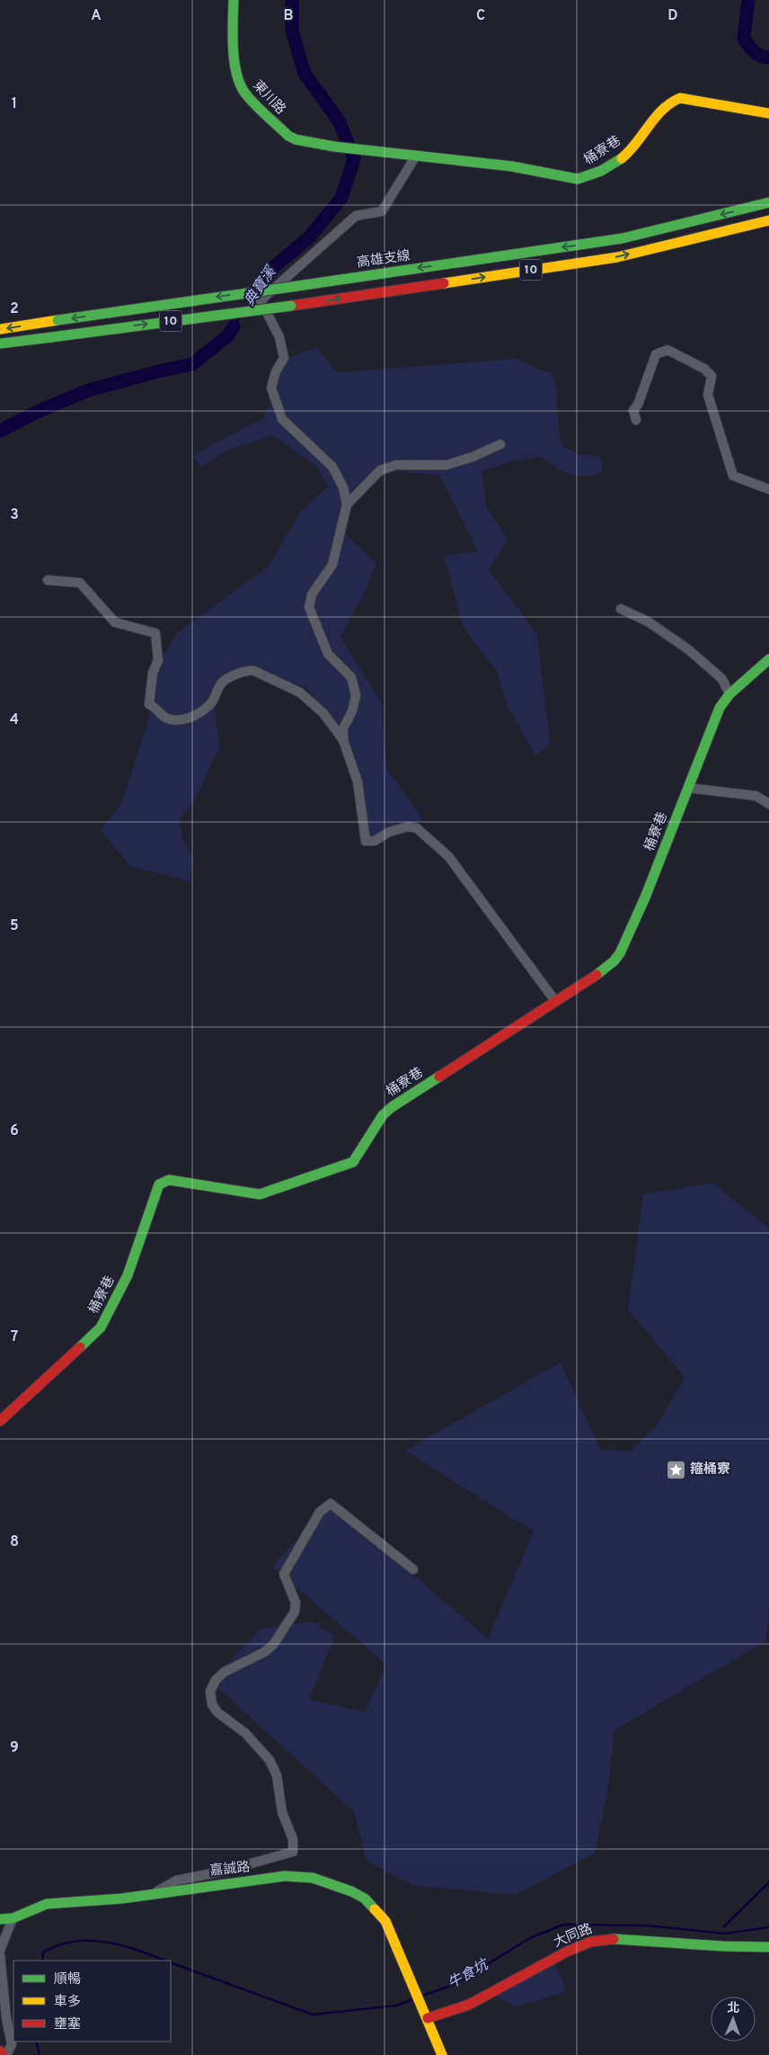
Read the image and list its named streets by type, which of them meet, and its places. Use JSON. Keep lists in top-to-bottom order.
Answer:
{
  "streets": {
    "main road": [
      "東川路",
      "桶寮巷",
      "高雄支線",
      "10",
      "嘉誠路",
      "大同路"
    ]
  },
  "crossings": [
    ["東川路", "桶寮巷"],
    ["嘉誠路", "大同路"]
  ],
  "water": ["典寶溪", "牛食坑"],
  "places": {
    "place": ["箍桶寮"]
  },
  "legend": ["順暢", "車多", "壅塞"],
  "north": "top",
  "grid": {
    "columns": [
      "A",
      "B",
      "C",
      "D"
    ],
    "rows": [
      "1",
      "2",
      "3",
      "4",
      "5",
      "6",
      "7",
      "8",
      "9"
    ]
  }
}
